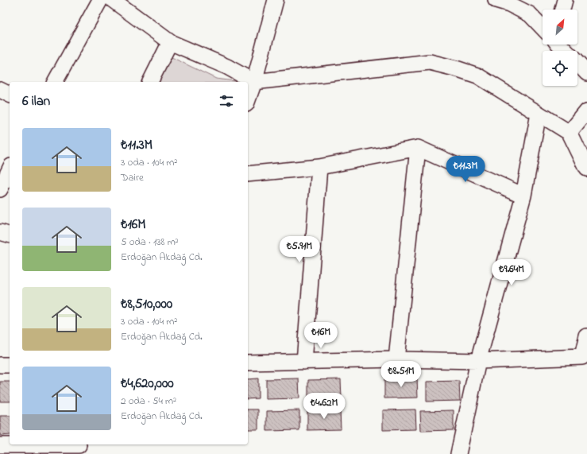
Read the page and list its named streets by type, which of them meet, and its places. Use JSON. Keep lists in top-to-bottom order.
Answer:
{
  "north": "top right",
  "page": {
    "heading": "6 ilan",
    "list": [
      {
        "name": "₺11.3M",
        "note": "3 oda · 104 m² · Daire"
      },
      {
        "name": "₺16M",
        "note": "5 oda · 138 m² · Erdoğan Akdağ Cd."
      },
      {
        "name": "₺8,510,000",
        "note": "3 oda · 104 m² · Erdoğan Akdağ Cd."
      },
      {
        "name": "₺4,620,000",
        "note": "2 oda · 54 m² · Erdoğan Akdağ Cd."
      }
    ],
    "price": [
      "₺11.3M",
      "₺5.91M",
      "₺9.64M",
      "₺16M",
      "₺8.51M",
      "₺4.62M"
    ]
  }
}
